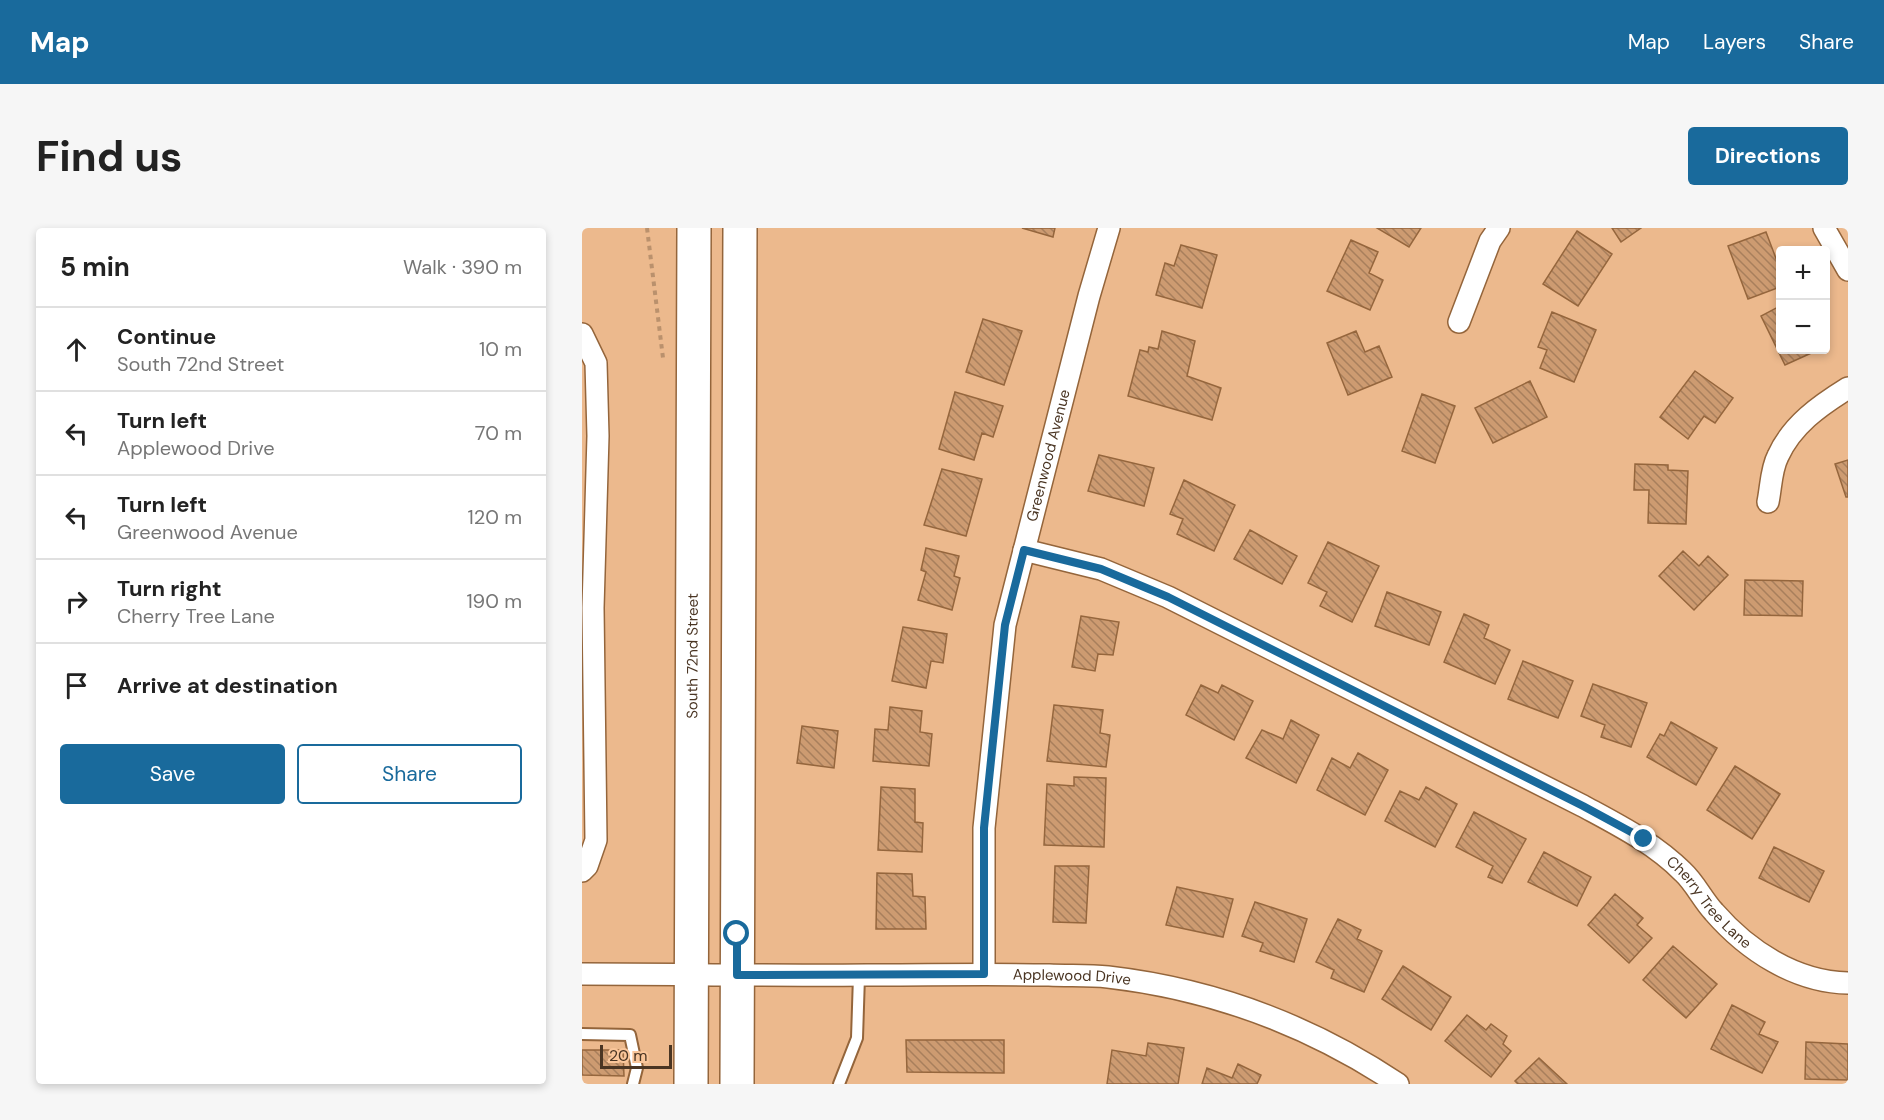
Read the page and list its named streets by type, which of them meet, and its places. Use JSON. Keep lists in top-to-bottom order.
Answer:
{
  "streets": {
    "main road": ["South 72nd Street"],
    "street": ["Greenwood Avenue", "Cherry Tree Lane", "Applewood Drive"]
  },
  "crossings": [
    ["Greenwood Avenue", "Cherry Tree Lane"],
    ["Greenwood Avenue", "Applewood Drive"],
    ["South 72nd Street", "Applewood Drive"]
  ],
  "scale_bar": "20 m",
  "page": {
    "header": "Map",
    "nav": ["Map", "Layers", "Share"],
    "buttons": [
      "Directions",
      ["Save", "Share"]
    ],
    "title": "Find us",
    "heading": ["5 min", "Walk · 390 m"],
    "map_buttons": ["+", "−"],
    "list": [
      ["Continue", "South 72nd Street", "10 m"],
      ["Turn left", "Applewood Drive", "70 m"],
      ["Turn left", "Greenwood Avenue", "120 m"],
      ["Turn right", "Cherry Tree Lane", "190 m"],
      "Arrive at destination"
    ],
    "scale": "20 m"
  }
}
